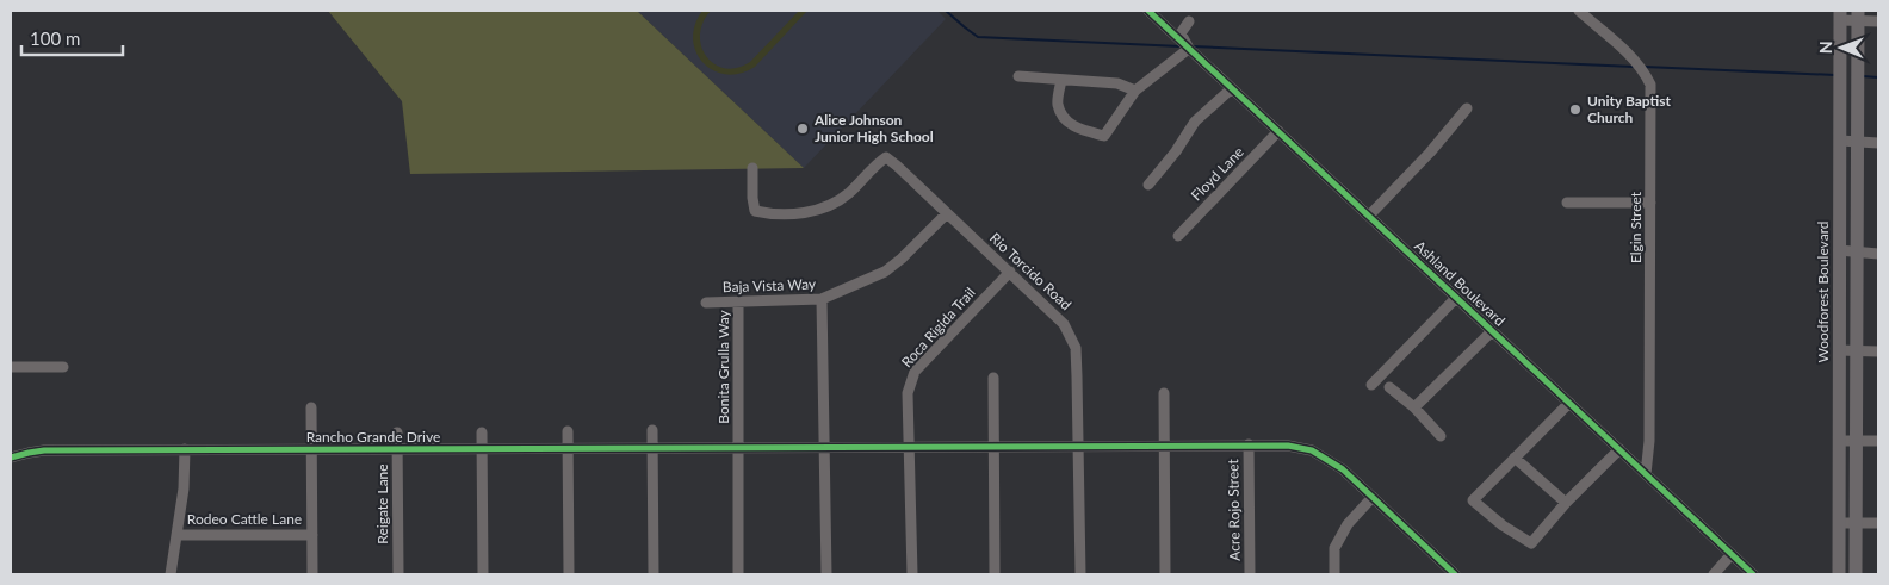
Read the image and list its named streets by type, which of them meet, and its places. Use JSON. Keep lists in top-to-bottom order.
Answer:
{
  "streets": {
    "main road": ["Woodforest Boulevard"],
    "street": [
      "Floyd Lane",
      "Elgin Street",
      "Rio Torcido Road",
      "Ashland Boulevard",
      "Baja Vista Way",
      "Roca Rigida Trail",
      "Bonita Grulla Way",
      "Rancho Grande Drive",
      "Reigate Lane",
      "Acre Rojo Street",
      "Rodeo Cattle Lane"
    ]
  },
  "crossings": [
    ["Floyd Lane", "Ashland Boulevard"],
    ["Elgin Street", "Ashland Boulevard"],
    ["Rio Torcido Road", "Baja Vista Way"],
    ["Rio Torcido Road", "Roca Rigida Trail"],
    ["Rio Torcido Road", "Rancho Grande Drive"],
    ["Baja Vista Way", "Bonita Grulla Way"],
    ["Roca Rigida Trail", "Rancho Grande Drive"],
    ["Bonita Grulla Way", "Rancho Grande Drive"],
    ["Rancho Grande Drive", "Reigate Lane"],
    ["Rancho Grande Drive", "Acre Rojo Street"]
  ],
  "places": ["Unity Baptist Church", "Alice Johnson Junior High School"],
  "scale_bar": "100 m",
  "north": "left"
}
